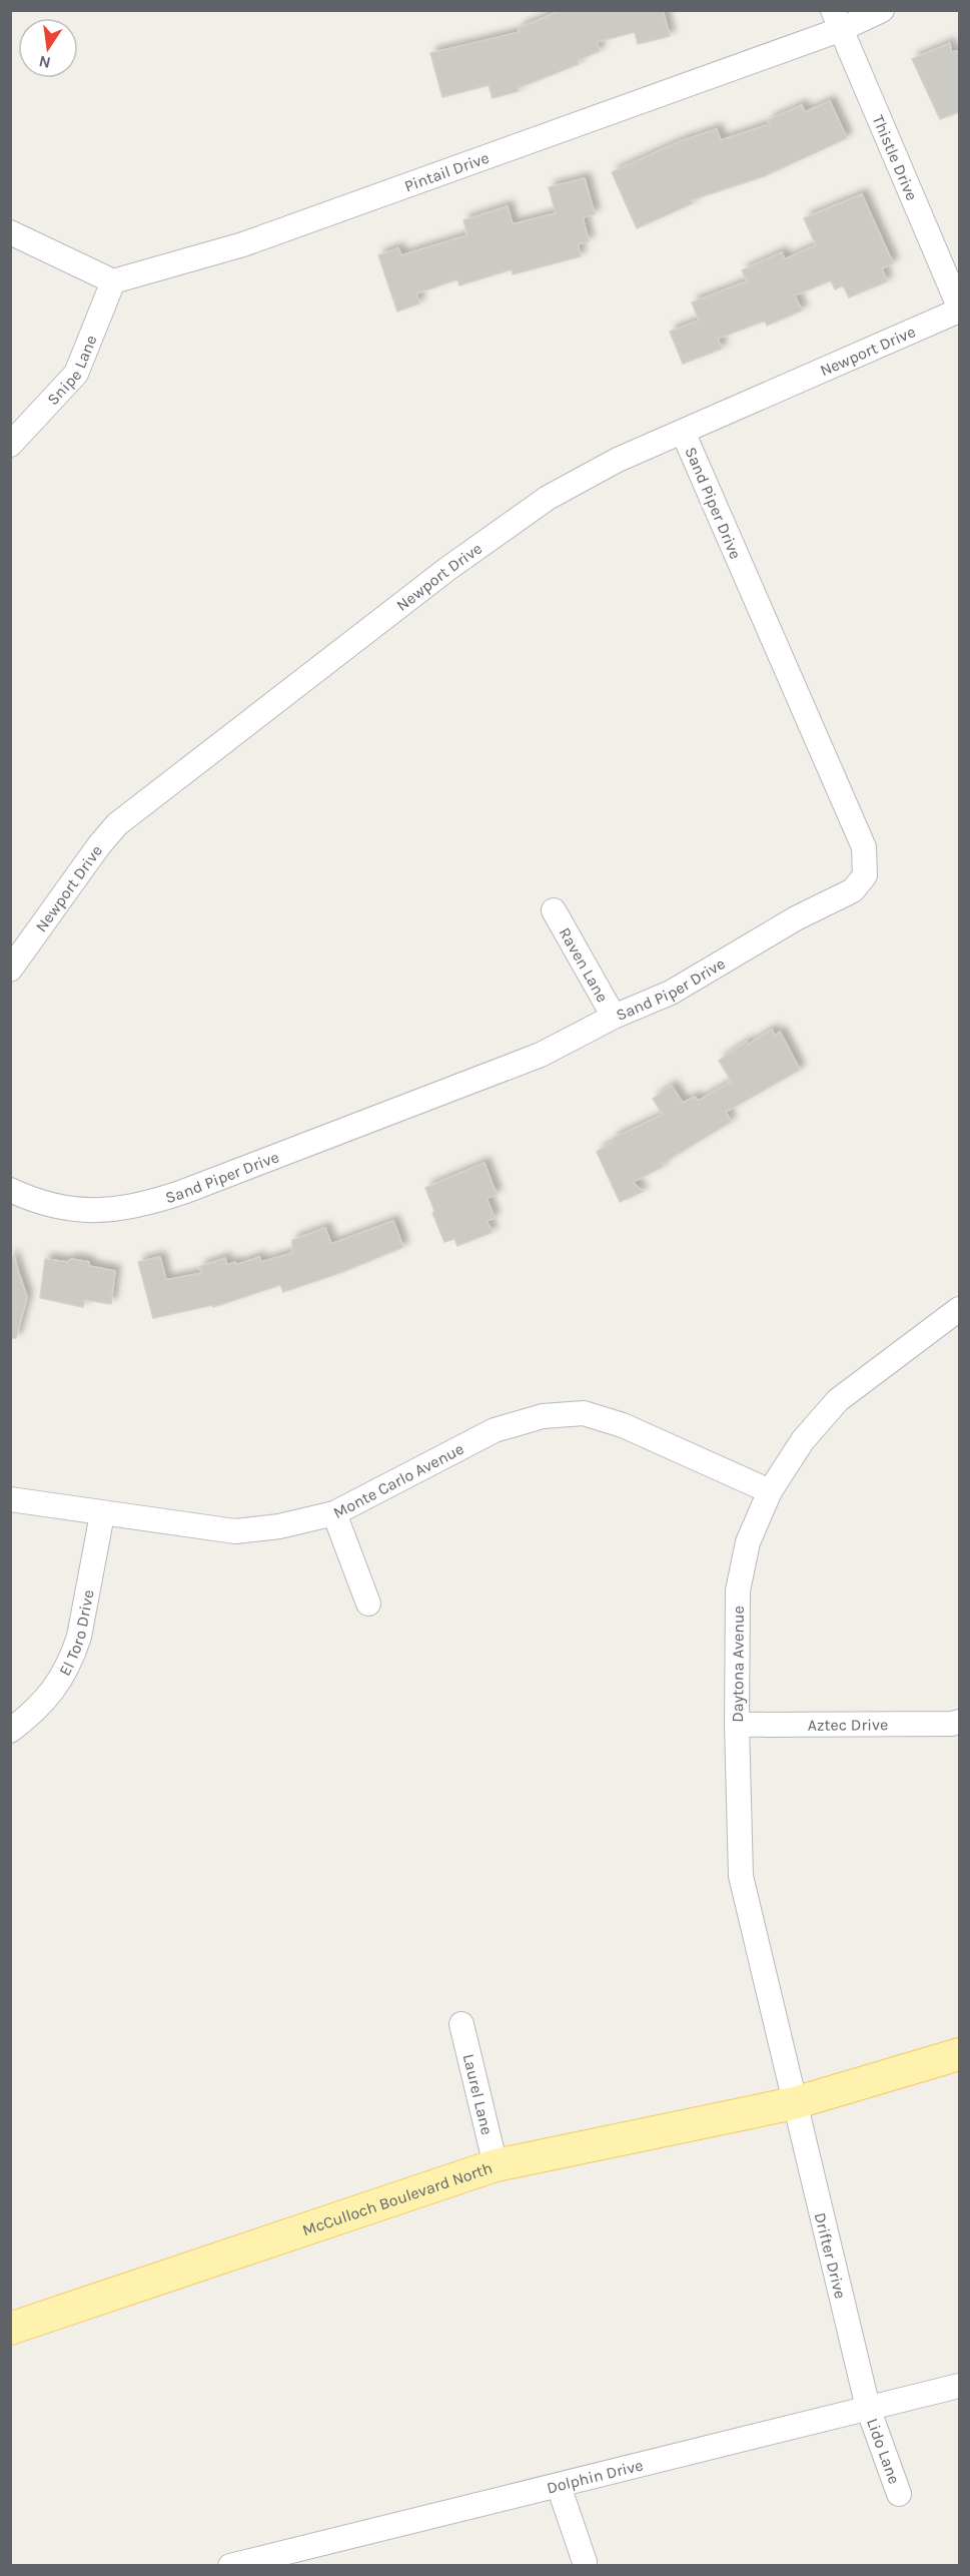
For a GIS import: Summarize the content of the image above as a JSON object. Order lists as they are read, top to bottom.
{
  "streets": {
    "main road": ["McCulloch Boulevard North"],
    "street": [
      "Thistle Drive",
      "Pintail Drive",
      "Newport Drive",
      "Snipe Lane",
      "Sand Piper Drive",
      "Raven Lane",
      "Monte Carlo Avenue",
      "El Toro Drive",
      "Daytona Avenue",
      "Aztec Drive",
      "Laurel Lane",
      "Drifter Drive",
      "Lido Lane",
      "Dolphin Drive"
    ]
  },
  "crossings": [
    ["Thistle Drive", "Pintail Drive"],
    ["Thistle Drive", "Newport Drive"],
    ["Pintail Drive", "Snipe Lane"],
    ["Newport Drive", "Sand Piper Drive"],
    ["Sand Piper Drive", "Raven Lane"],
    ["Monte Carlo Avenue", "El Toro Drive"],
    ["Monte Carlo Avenue", "Daytona Avenue"],
    ["Daytona Avenue", "Aztec Drive"],
    ["Daytona Avenue", "McCulloch Boulevard North"],
    ["Daytona Avenue", "Drifter Drive"],
    ["Laurel Lane", "McCulloch Boulevard North"],
    ["McCulloch Boulevard North", "Drifter Drive"],
    ["Drifter Drive", "Lido Lane"],
    ["Drifter Drive", "Dolphin Drive"],
    ["Lido Lane", "Dolphin Drive"]
  ],
  "north": "bottom"
}
